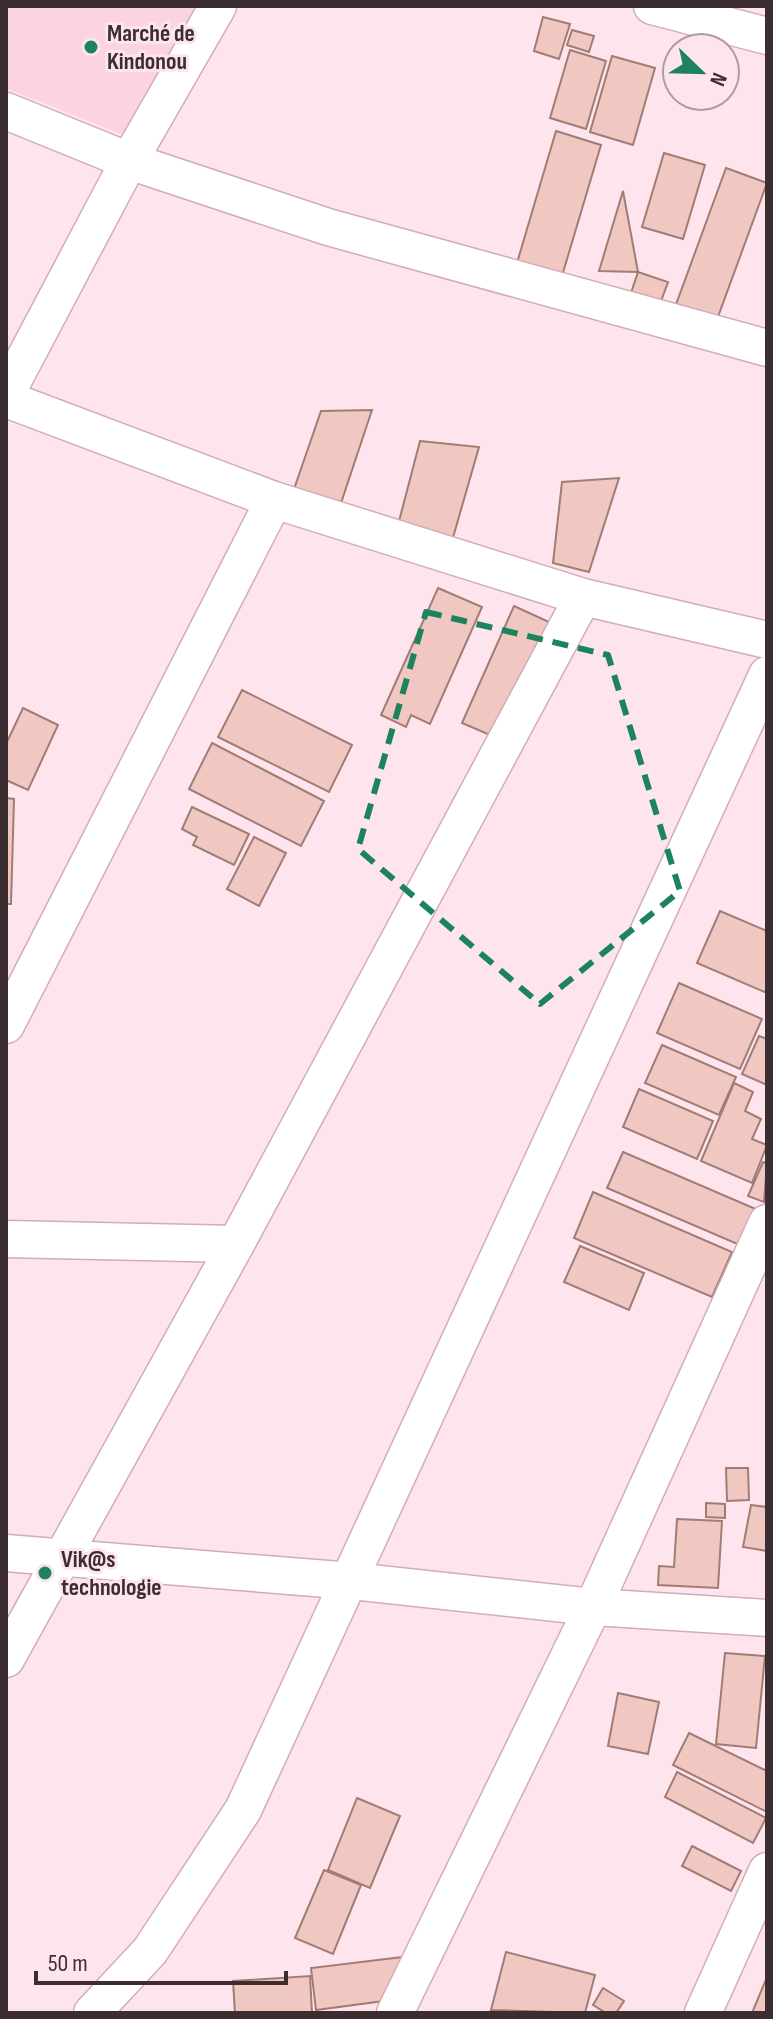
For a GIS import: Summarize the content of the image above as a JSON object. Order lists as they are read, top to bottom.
{
  "places": ["Marché de Kindonou", "Vik@s technologie"],
  "scale_bar": "50 m",
  "north": "bottom right"
}
